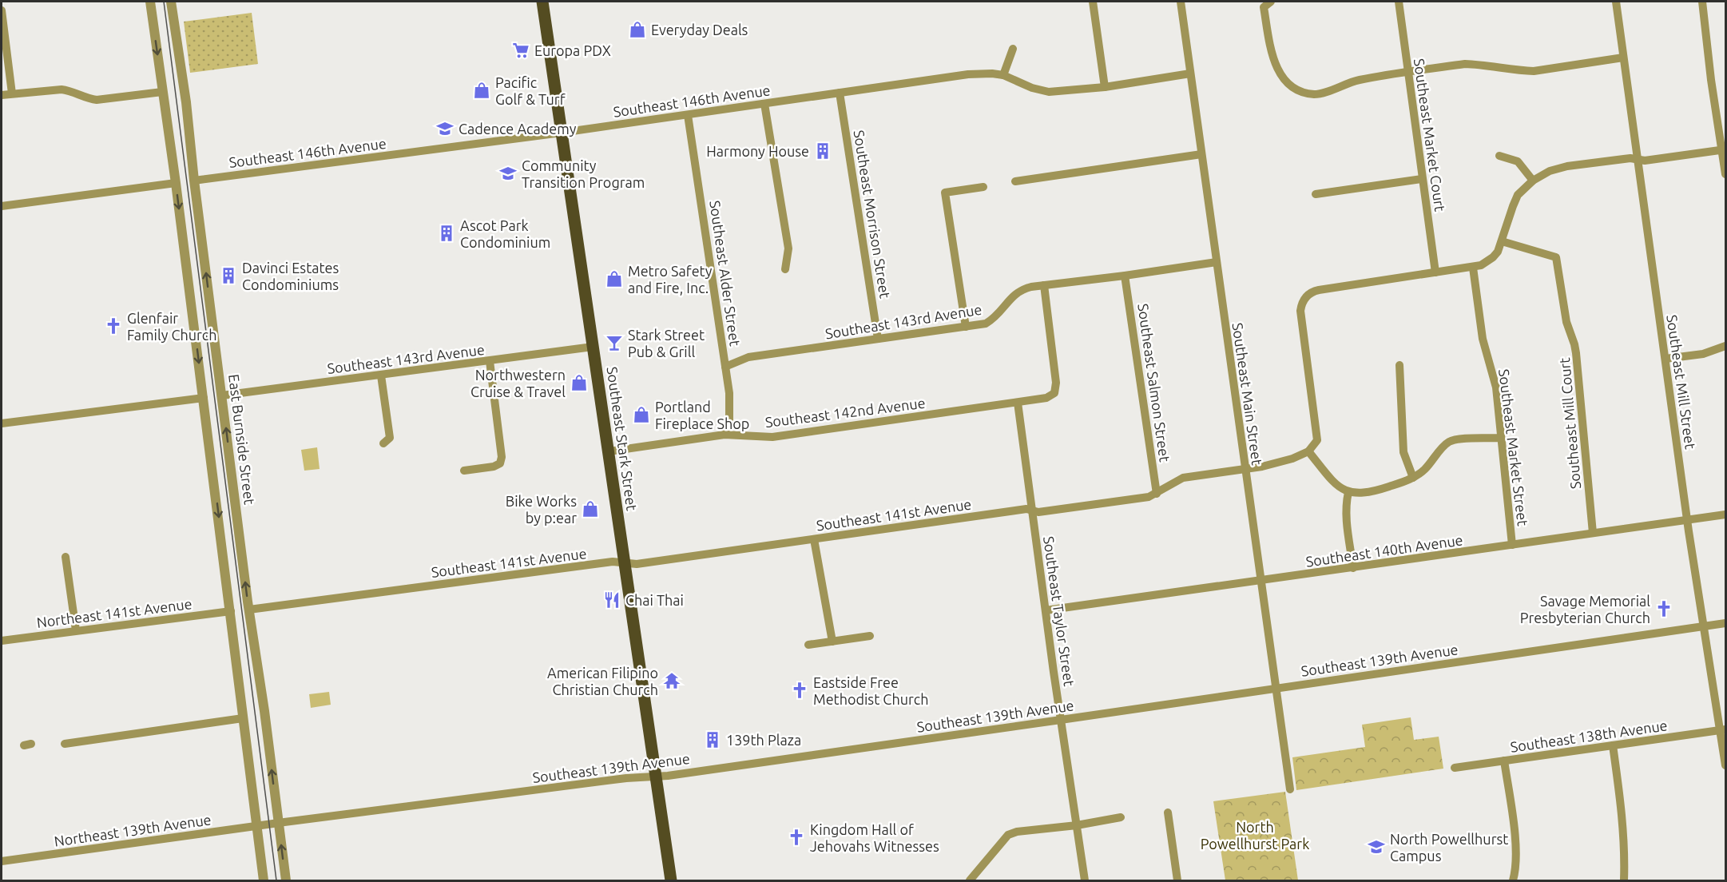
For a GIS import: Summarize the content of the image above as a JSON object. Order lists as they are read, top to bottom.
{
  "streets": {
    "main road": ["Southeast Stark Street"],
    "street": [
      "Southeast 146th Avenue",
      "Southeast Market Court",
      "Southeast Morrison Street",
      "Southeast Alder Street",
      "Southeast 143rd Avenue",
      "Southeast Mill Street",
      "Southeast Salmon Street",
      "Southeast Main Street",
      "Southeast 142nd Avenue",
      "Southeast Mill Court",
      "East Burnside Street",
      "Southeast Market Street",
      "Southeast 141st Avenue",
      "Southeast 140th Avenue",
      "Southeast Taylor Street",
      "Northeast 141st Avenue",
      "Southeast 139th Avenue",
      "Southeast 138th Avenue",
      "Northeast 139th Avenue"
    ]
  },
  "crossings": [
    ["Southeast 146th Avenue", "Southeast Morrison Street"],
    ["Southeast 146th Avenue", "Southeast Alder Street"],
    ["Southeast 146th Avenue", "Southeast Main Street"],
    ["Southeast 146th Avenue", "Southeast Stark Street"],
    ["Southeast 146th Avenue", "East Burnside Street"],
    ["Southeast Morrison Street", "Southeast 143rd Avenue"],
    ["Southeast Alder Street", "Southeast 143rd Avenue"],
    ["Southeast Alder Street", "Southeast 142nd Avenue"],
    ["Southeast 143rd Avenue", "Southeast Salmon Street"],
    ["Southeast 143rd Avenue", "Southeast Main Street"],
    ["Southeast 143rd Avenue", "Southeast 142nd Avenue"],
    ["Southeast 143rd Avenue", "Southeast Stark Street"],
    ["Southeast 143rd Avenue", "East Burnside Street"],
    ["Southeast Mill Street", "Southeast 140th Avenue"],
    ["Southeast Mill Street", "Southeast 139th Avenue"],
    ["Southeast Mill Street", "Southeast 138th Avenue"],
    ["Southeast Salmon Street", "Southeast 141st Avenue"],
    ["Southeast Main Street", "Southeast 141st Avenue"],
    ["Southeast Main Street", "Southeast 140th Avenue"],
    ["Southeast Main Street", "Southeast 139th Avenue"],
    ["Southeast 142nd Avenue", "Southeast Stark Street"],
    ["Southeast 142nd Avenue", "Southeast Taylor Street"],
    ["Southeast Mill Court", "Southeast 140th Avenue"],
    ["Southeast Stark Street", "Southeast 141st Avenue"],
    ["Southeast Stark Street", "Southeast 139th Avenue"],
    ["East Burnside Street", "Southeast 141st Avenue"],
    ["East Burnside Street", "Southeast 139th Avenue"],
    ["Southeast Market Street", "Southeast 140th Avenue"],
    ["Southeast 141st Avenue", "Southeast Taylor Street"],
    ["Southeast 140th Avenue", "Southeast Taylor Street"],
    ["Southeast Taylor Street", "Southeast 139th Avenue"],
    ["Southeast 139th Avenue", "Northeast 139th Avenue"]
  ],
  "parks": ["North Powellhurst Park"],
  "places": {
    "shop": [
      "Everyday Deals",
      "Pacific Golf & Turf",
      "Metro Safety and Fire, Inc.",
      "Northwestern Cruise & Travel",
      "Portland Fireplace Shop",
      "Bike Works by p:ear"
    ],
    "supermarket": ["Europa PDX"],
    "school or university": ["Cadence Academy", "Community Transition Program", "North Powellhurst Campus"],
    "building": [
      "Harmony House",
      "Ascot Park Condominium",
      "Davinci Estates Condominiums",
      "139th Plaza"
    ],
    "church": [
      "Glenfair Family Church",
      "Savage Memorial Presbyterian Church",
      "Eastside Free Methodist Church",
      "Kingdom Hall of Jehovahs Witnesses"
    ],
    "bar": ["Stark Street Pub & Grill"],
    "restaurant": ["Chai Thai"],
    "temple": ["American Filipino Christian Church"]
  }
}
